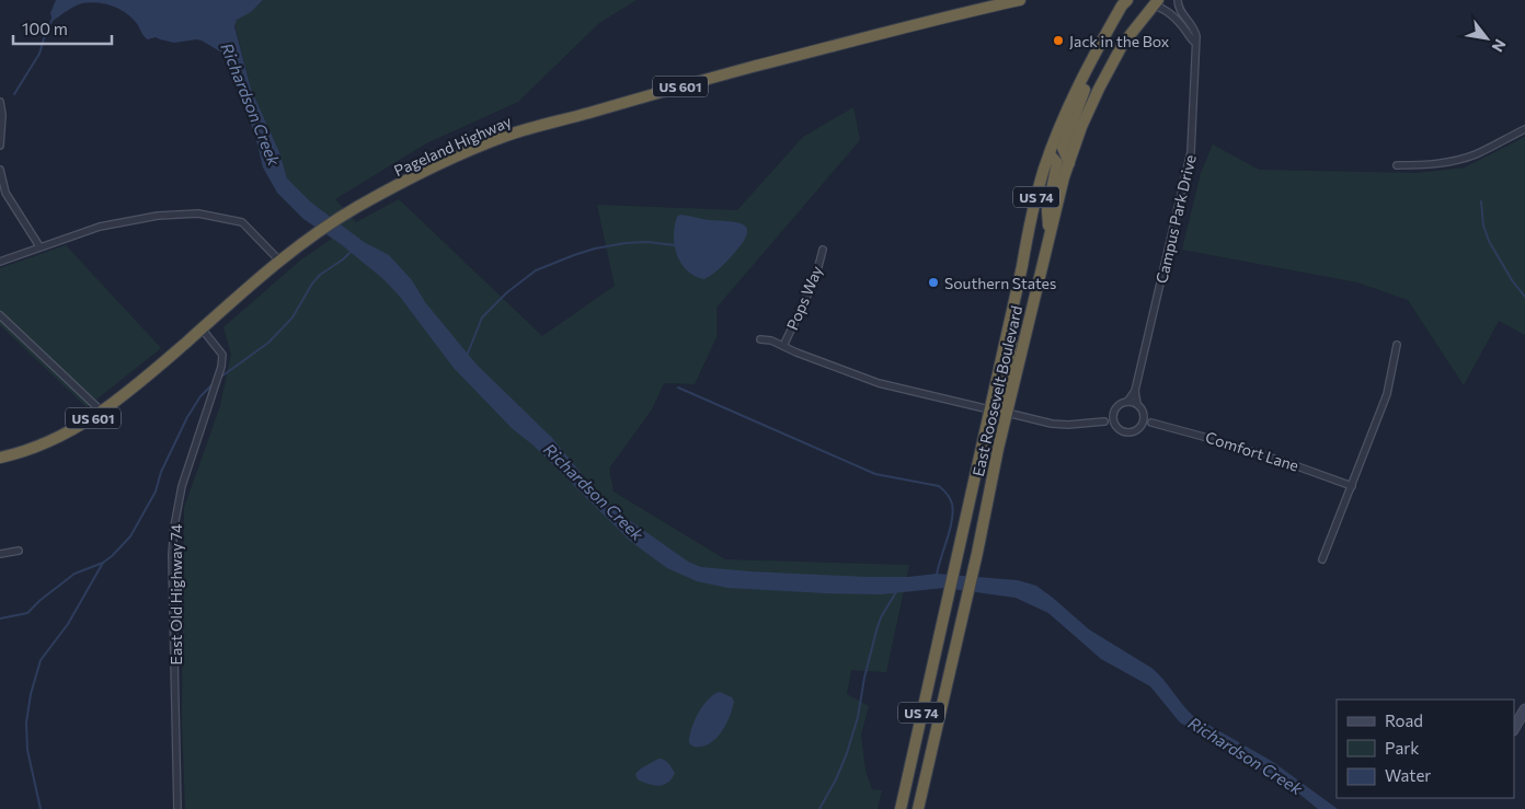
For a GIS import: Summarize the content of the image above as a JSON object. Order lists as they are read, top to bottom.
{
  "streets": {
    "highway": [
      "US 601",
      "Pageland Highway",
      "US 74",
      "East Roosevelt Boulevard"
    ],
    "street": [
      "Campus Park Drive",
      "Pops Way",
      "Comfort Lane",
      "East Old Highway 74"
    ]
  },
  "crossings": [
    ["Pageland Highway", "East Old Highway 74"],
    ["Campus Park Drive", "Comfort Lane"]
  ],
  "water": ["Richardson Creek"],
  "places": ["Jack in the Box", "Southern States"],
  "legend": ["Road", "Park", "Water"],
  "scale_bar": "100 m",
  "north": "bottom right"
}
